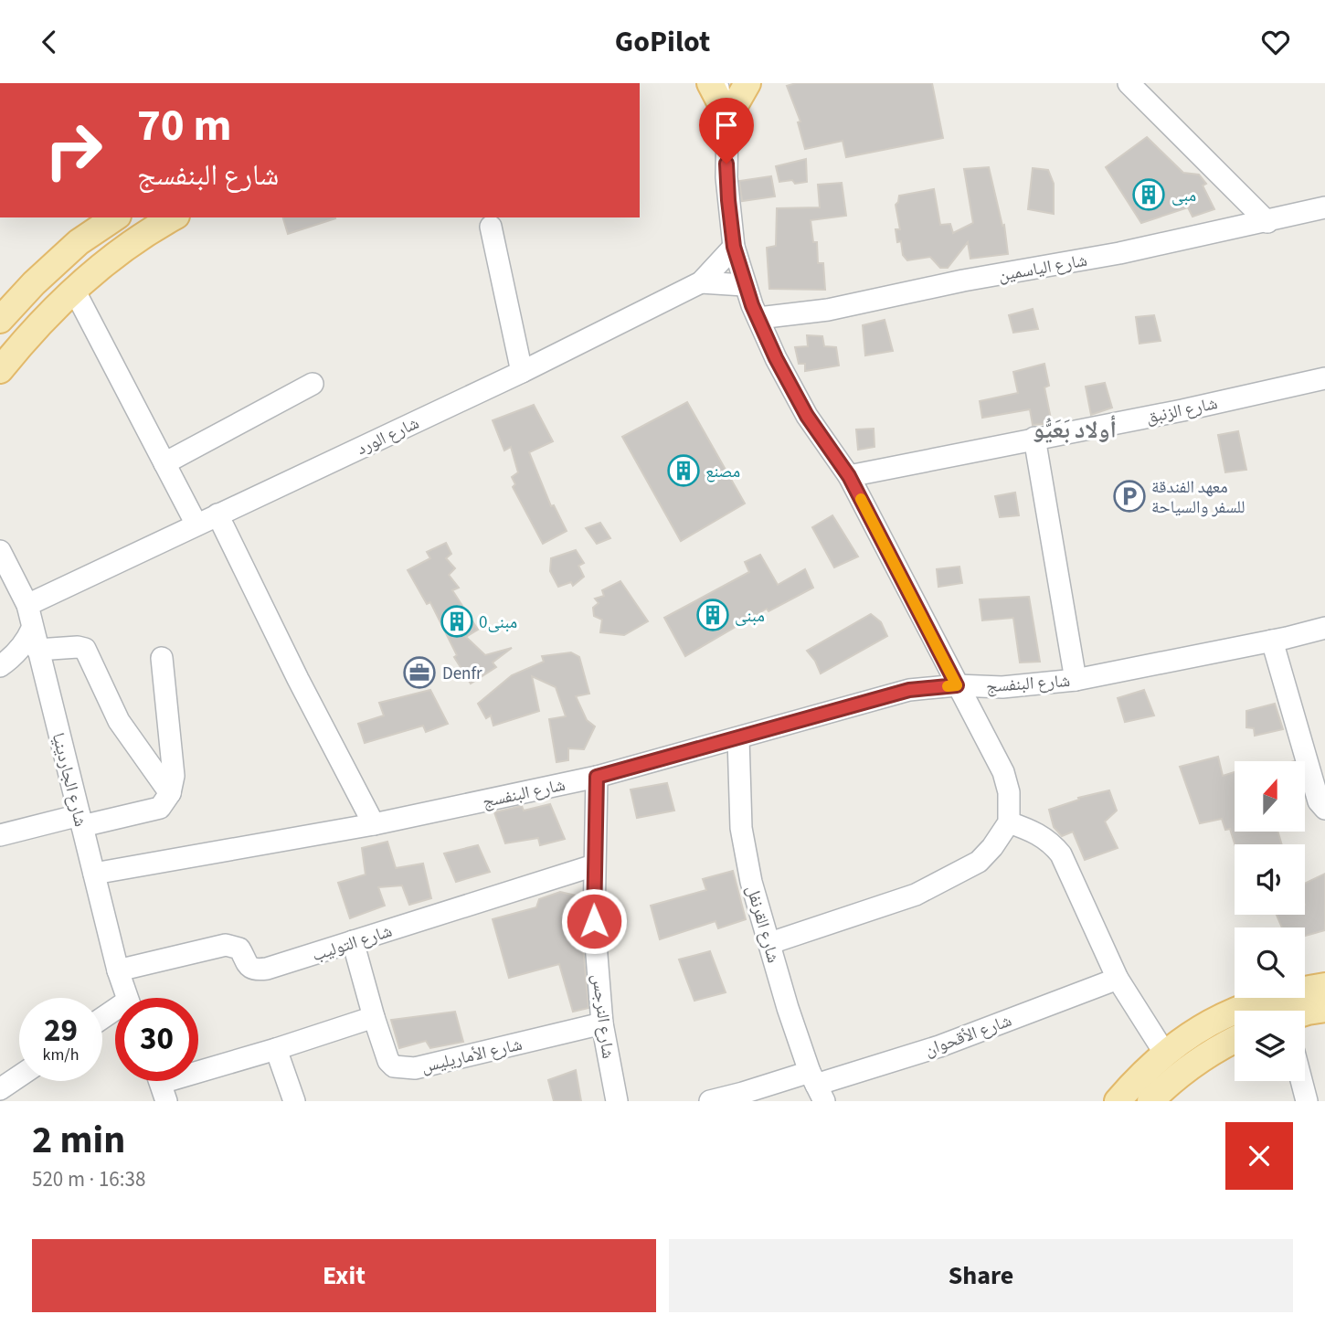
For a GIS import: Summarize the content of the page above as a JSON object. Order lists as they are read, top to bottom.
{
  "streets": {
    "street": [
      "شارع الياسمين",
      "شارع الزنبق",
      "شارع الورد",
      "شارع البنفسج",
      "شارع الجاردينيا",
      "شارع القرنفل",
      "شارع التوليب",
      "شارع النرجس",
      "شارع الأقحوان",
      "شارع الأماريليس"
    ]
  },
  "crossings": [
    ["شارع الورد", "شارع الجاردينيا"],
    ["شارع البنفسج", "شارع الجاردينيا"],
    ["شارع البنفسج", "شارع القرنفل"],
    ["شارع البنفسج", "شارع النرجس"],
    ["شارع الجاردينيا", "شارع التوليب"],
    ["شارع القرنفل", "شارع الأقحوان"],
    ["شارع التوليب", "شارع النرجس"],
    ["شارع التوليب", "شارع الأماريليس"],
    ["شارع النرجس", "شارع الأماريليس"]
  ],
  "districts": ["أولاد بَعَيُّو"],
  "places": {
    "building": [
      "مبى",
      "مصنع",
      "مبنى",
      "مبنى0"
    ],
    "parking": ["معهد الفندقة للسفر والسياحة"],
    "office": ["Denfr"]
  },
  "north": "top",
  "page": {
    "header": "GoPilot",
    "turn": ["70 m", "شارع البنفسج"],
    "speed": "29 km/h",
    "limit": "30",
    "heading": ["2 min", "520 m · 16:38"],
    "buttons": ["Exit", "Share"]
  }
}
